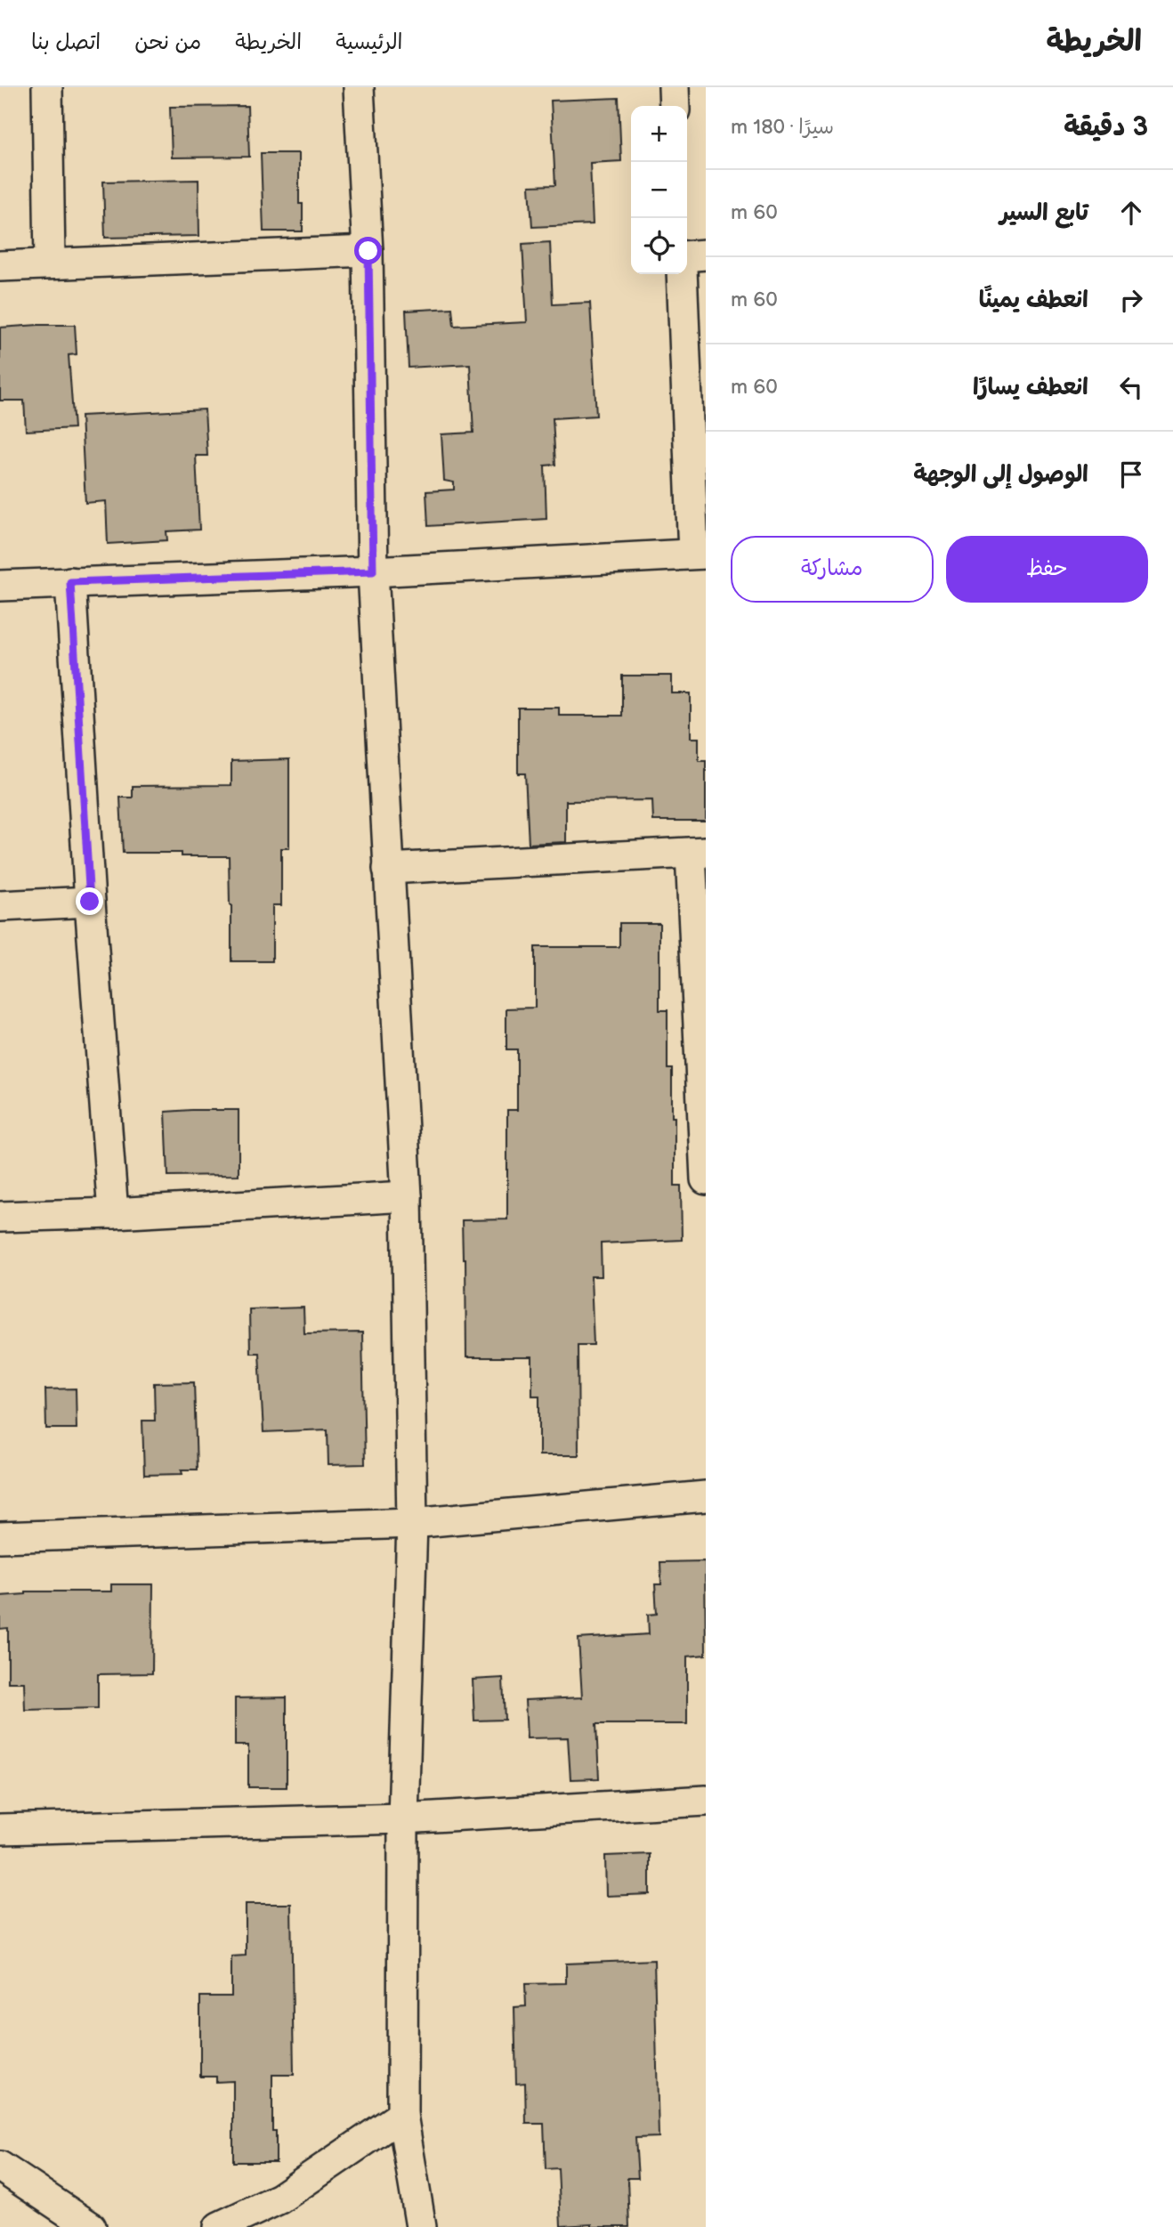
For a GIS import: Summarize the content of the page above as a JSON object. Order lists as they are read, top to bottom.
{
  "page": {
    "header": "الخريطة",
    "nav": [
      "الرئيسية",
      "الخريطة",
      "من نحن",
      "اتصل بنا"
    ],
    "heading": ["3 دقيقة", "سيرًا · 180 m"],
    "map_buttons": ["+", "−"],
    "list": [
      ["تابع السير", "60 m"],
      ["انعطف يمينًا", "60 m"],
      ["انعطف يسارًا", "60 m"],
      "الوصول إلى الوجهة"
    ],
    "buttons": ["حفظ", "مشاركة"]
  }
}
